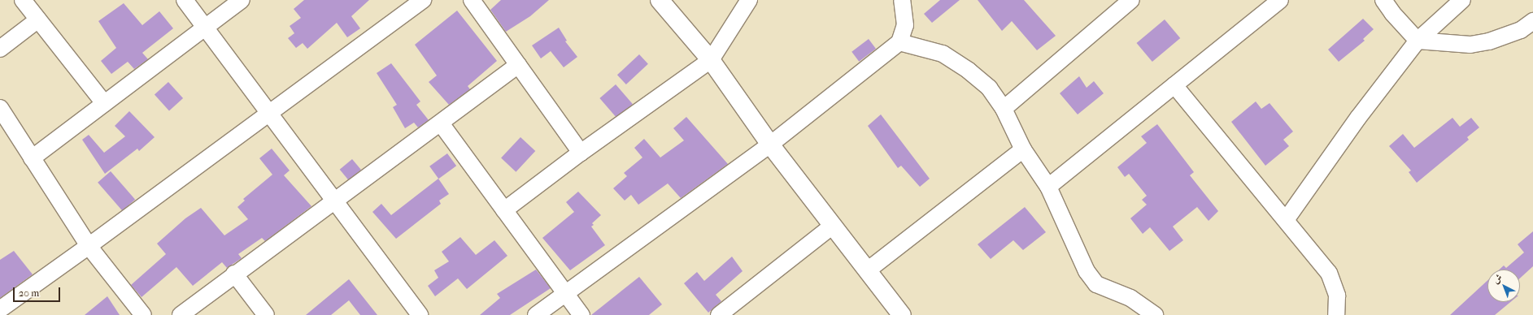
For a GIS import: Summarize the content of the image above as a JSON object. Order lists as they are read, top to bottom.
{
  "scale_bar": "20 m",
  "north": "top left"
}
